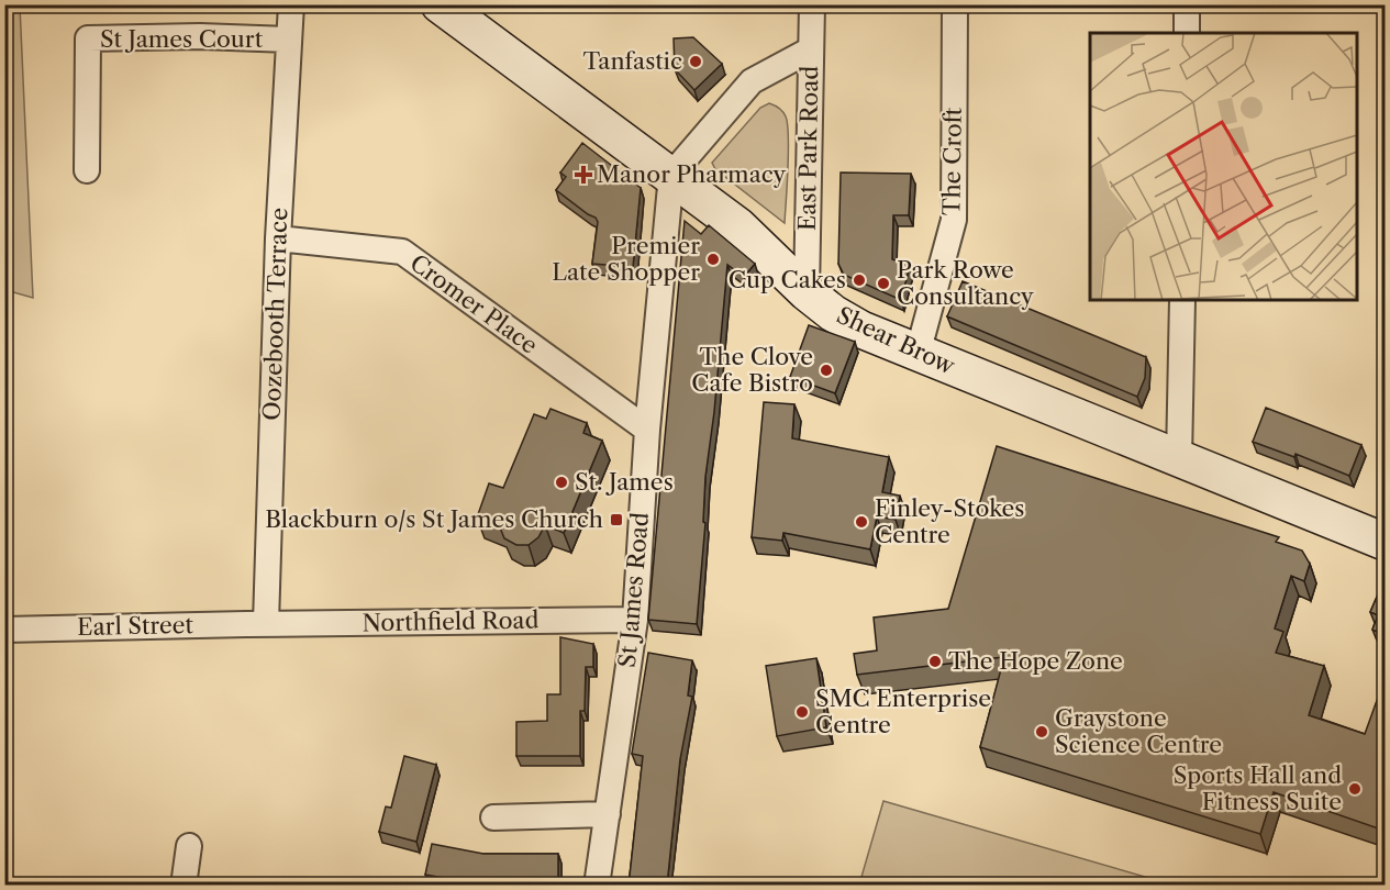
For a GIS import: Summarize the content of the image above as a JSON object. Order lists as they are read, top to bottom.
{
  "streets": {
    "main road": ["Shear Brow"],
    "street": [
      "St James Court",
      "East Park Road",
      "The Croft",
      "Cromer Place",
      "Oozebooth Terrace",
      "St James Road",
      "Northfield Road",
      "Earl Street"
    ]
  },
  "crossings": [
    ["St James Court", "Oozebooth Terrace"],
    ["East Park Road", "Shear Brow"],
    ["The Croft", "Shear Brow"],
    ["Cromer Place", "Oozebooth Terrace"],
    ["Cromer Place", "St James Road"],
    ["Oozebooth Terrace", "Northfield Road"],
    ["Oozebooth Terrace", "Earl Street"],
    ["Shear Brow", "St James Road"],
    ["St James Road", "Northfield Road"],
    ["Northfield Road", "Earl Street"]
  ],
  "places": {
    "other": [
      "Tanfastic",
      "Premier Late Shopper",
      "Cup Cakes",
      "Park Rowe Consultancy",
      "The Clove Cafe Bistro",
      "St. James",
      "Finley-Stokes Centre",
      "The Hope Zone",
      "SMC Enterprise Centre",
      "Graystone Science Centre",
      "Sports Hall and Fitness Suite"
    ],
    "health": ["Manor Pharmacy"],
    "transit": ["Blackburn o/s St James Church"]
  }
}
